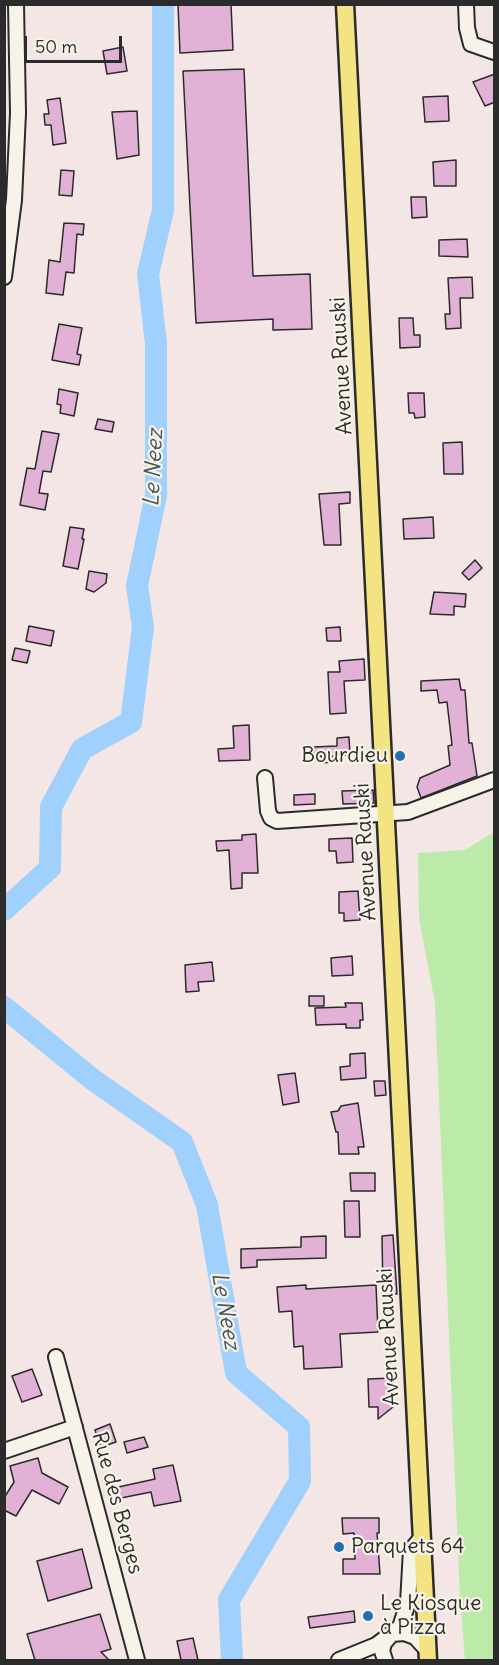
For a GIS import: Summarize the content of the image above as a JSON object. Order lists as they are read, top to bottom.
{
  "streets": {
    "main road": ["Avenue Rauski"],
    "street": ["Rue des Berges"]
  },
  "water": ["Le Neez"],
  "places": ["Bourdieu", "Parquets 64", "Le Kiosque à Pizza"],
  "scale_bar": "50 m"
}
